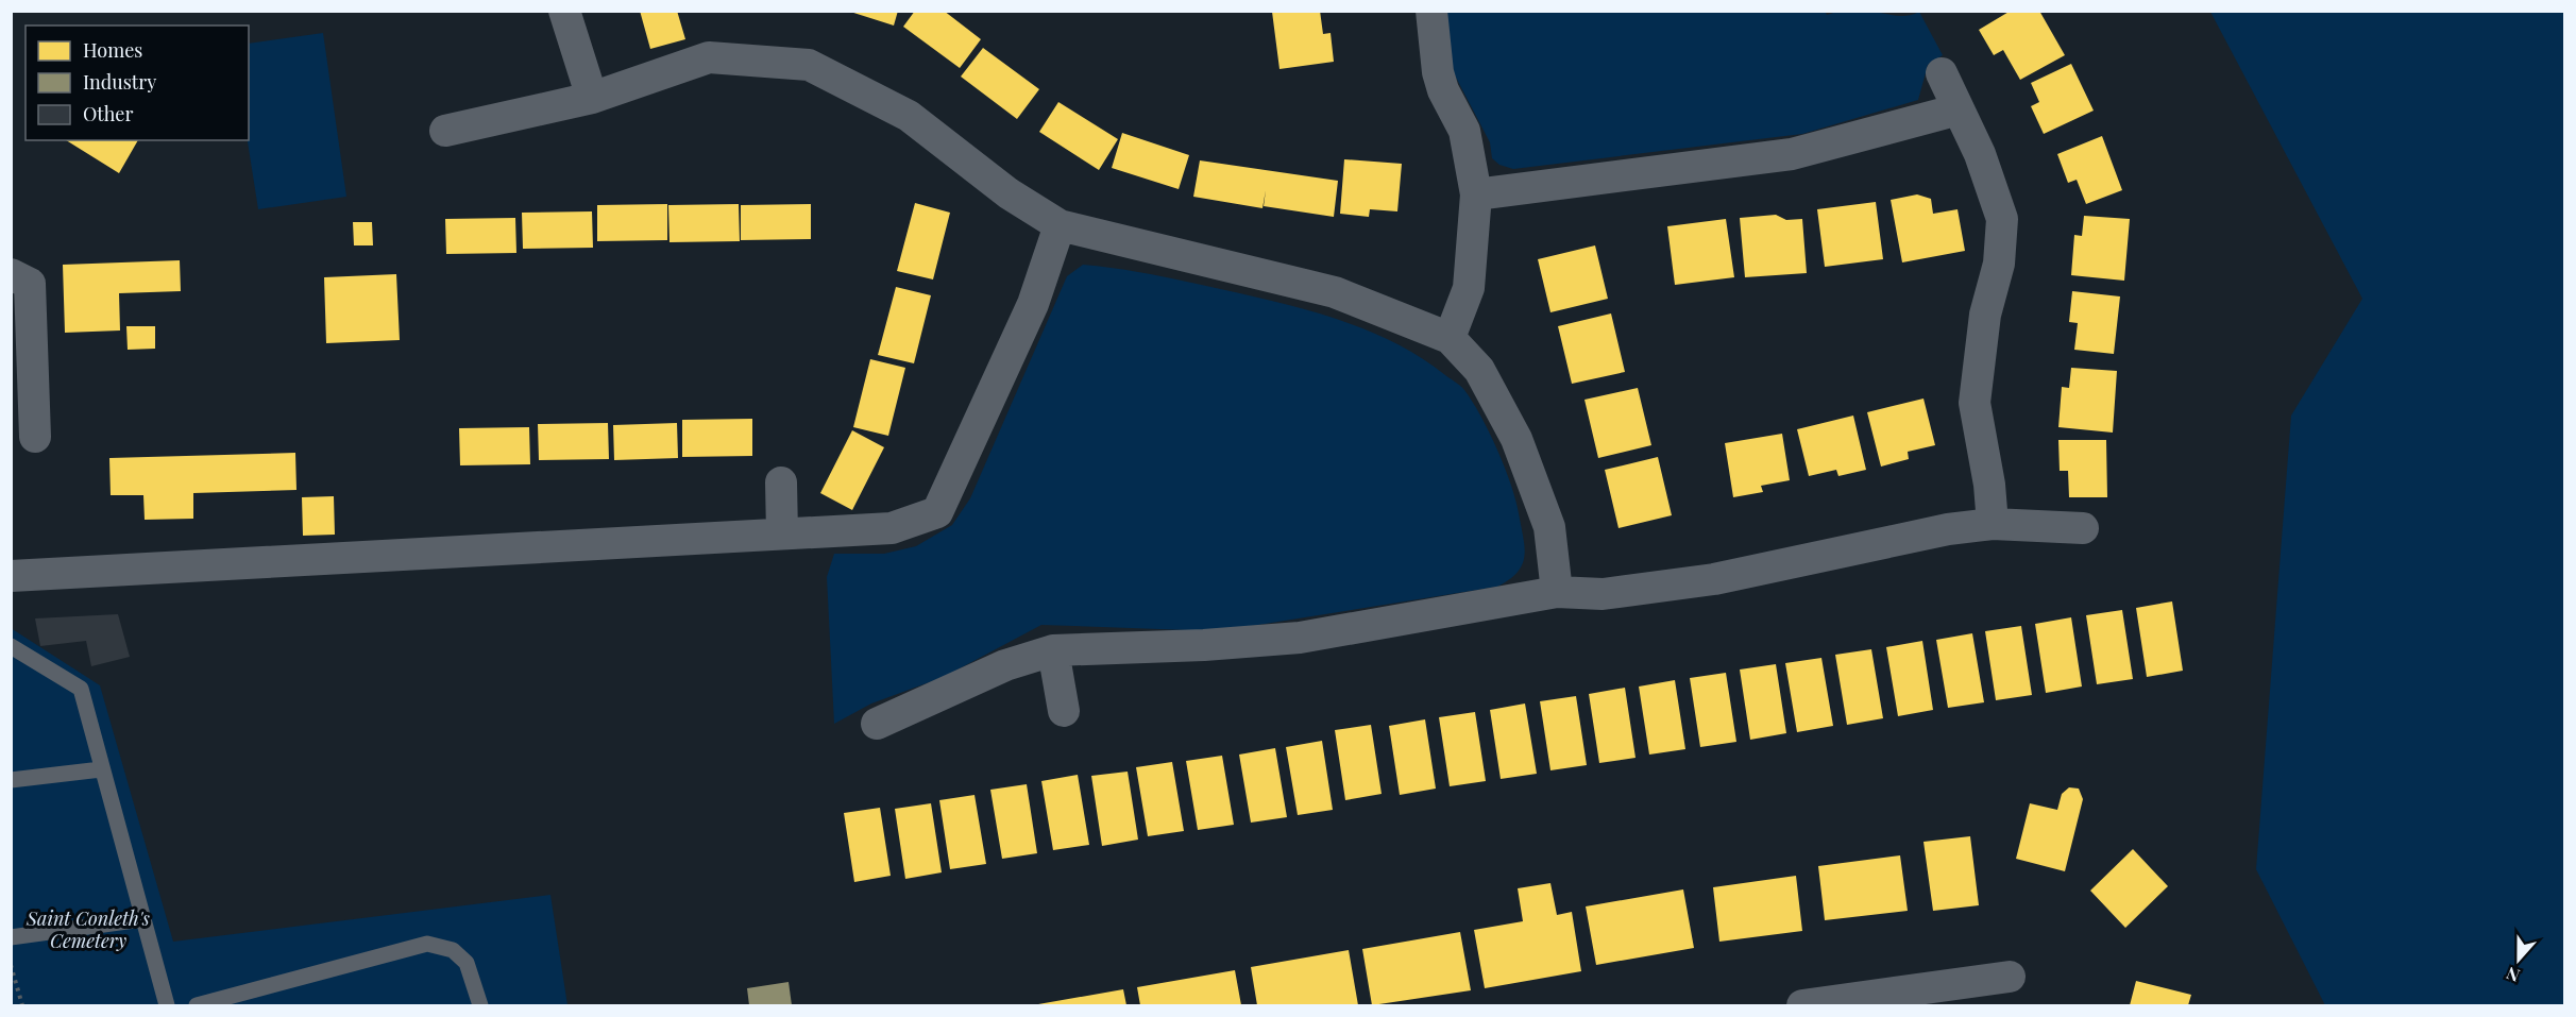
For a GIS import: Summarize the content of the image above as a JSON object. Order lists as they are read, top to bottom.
{
  "parks": ["Saint Conleth's Cemetery"],
  "legend": ["Homes", "Industry", "Other"],
  "north": "bottom"
}
